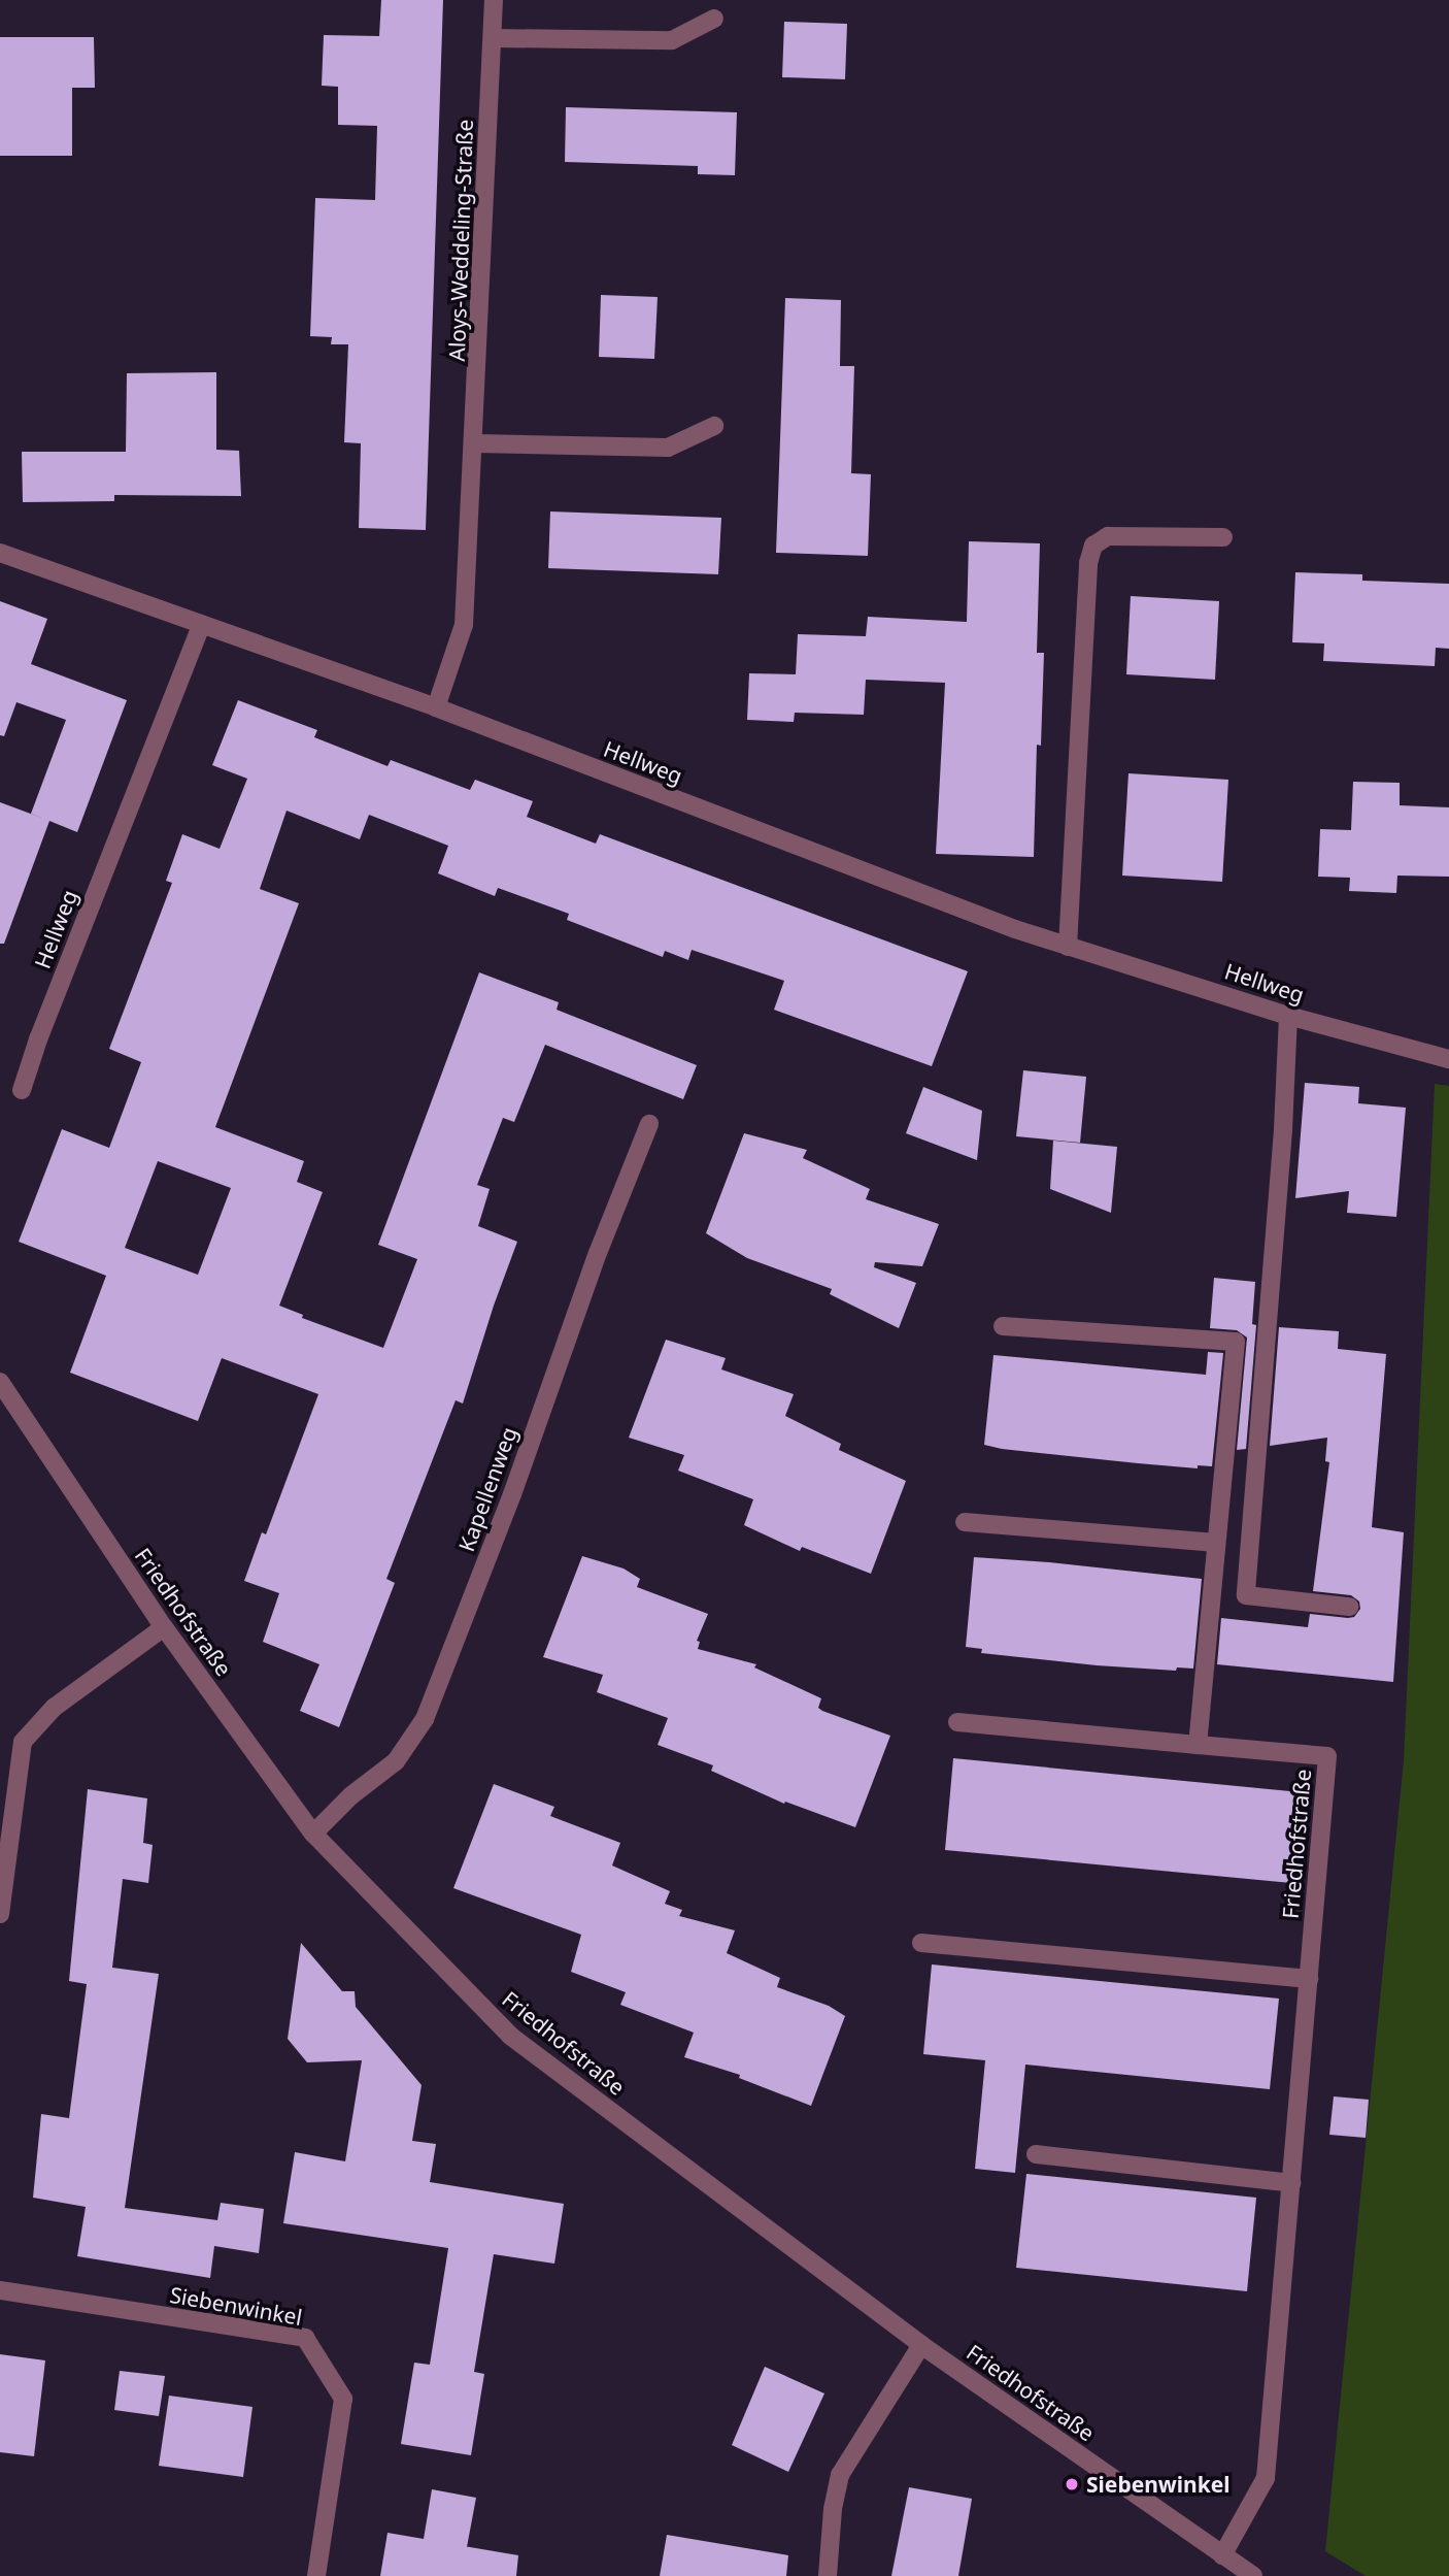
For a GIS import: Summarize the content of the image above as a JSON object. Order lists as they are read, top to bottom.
{
  "streets": {
    "street": [
      "Aloys-Weddeling-Straße",
      "Hellweg",
      "Kapellenweg",
      "Friedhofstraße",
      "Siebenwinkel"
    ]
  },
  "crossings": [
    ["Aloys-Weddeling-Straße", "Hellweg"],
    ["Kapellenweg", "Friedhofstraße"]
  ],
  "places": ["Siebenwinkel"]
}
